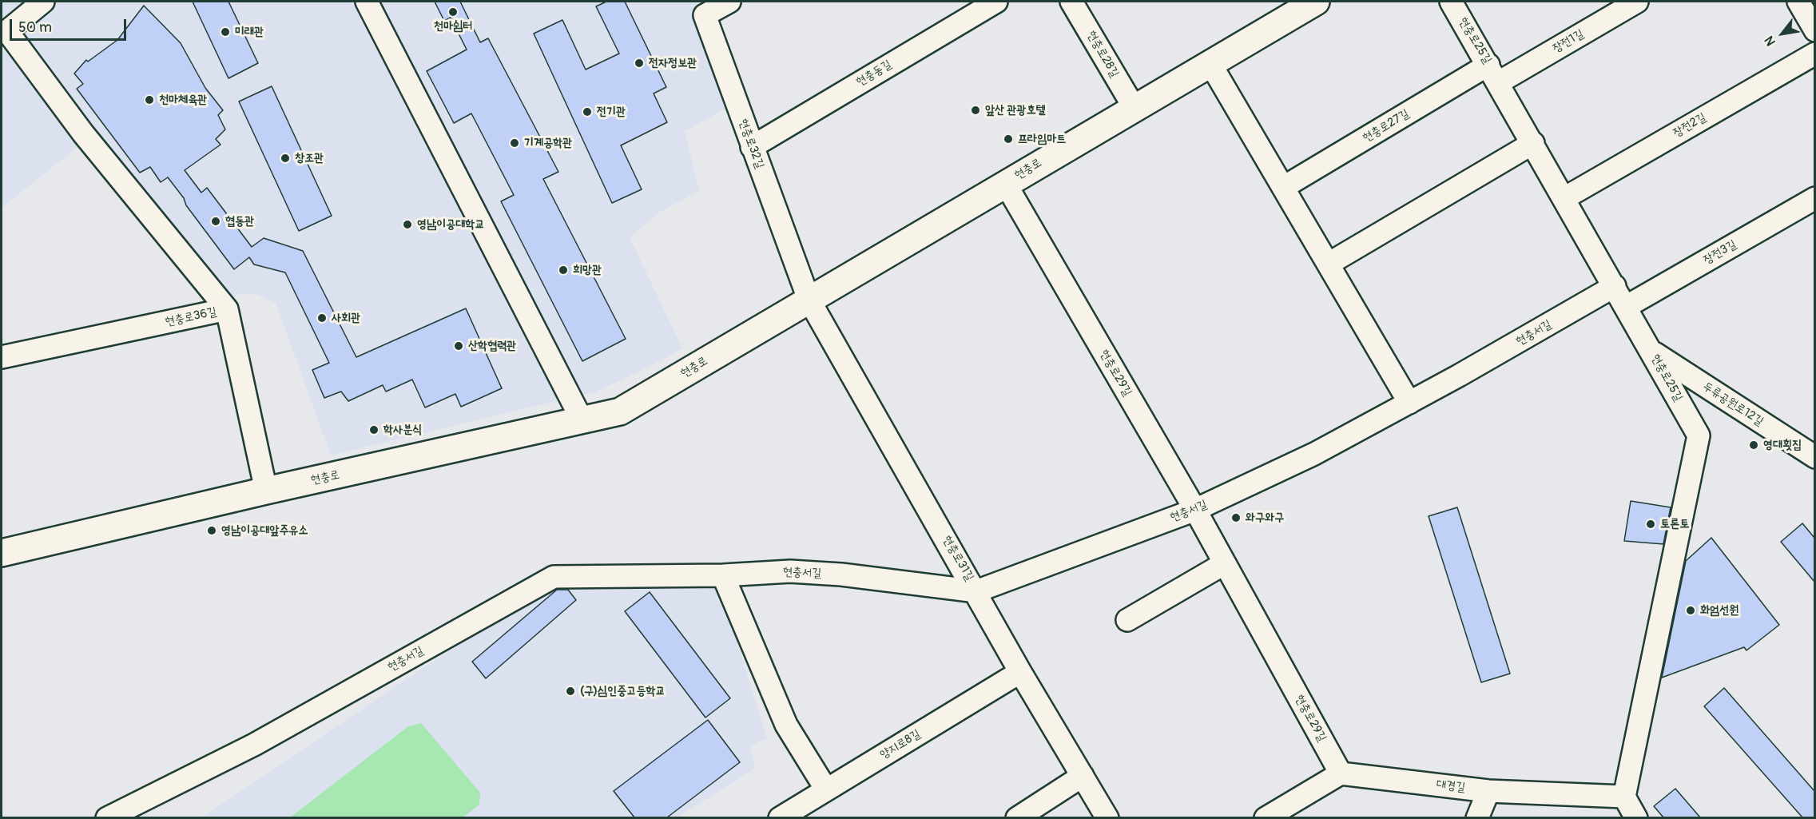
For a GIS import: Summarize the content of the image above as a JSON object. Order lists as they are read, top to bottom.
{
  "streets": {
    "main road": ["현충로"],
    "street": [
      "현충로25길",
      "장전1길",
      "현충로28길",
      "현충동길",
      "장전2길",
      "현충로27길",
      "현충로32길",
      "장전3길",
      "현충로36길",
      "현충서길",
      "현충로29길",
      "두류공원로12길",
      "현충로31길",
      "양지로8길",
      "대경길"
    ]
  },
  "crossings": [
    ["현충로25길", "장전1길"],
    ["현충로25길", "장전2길"],
    ["현충로25길", "현충로27길"],
    ["현충로25길", "장전3길"],
    ["현충로25길", "현충서길"],
    ["현충로25길", "두류공원로12길"],
    ["현충로25길", "대경길"],
    ["장전1길", "현충로27길"],
    ["현충로28길", "현충로"],
    ["현충동길", "현충로32길"],
    ["현충로32길", "현충로"],
    ["현충로32길", "현충로31길"],
    ["현충로", "현충로36길"],
    ["현충로", "현충로29길"],
    ["현충로", "현충로31길"],
    ["현충서길", "현충로29길"],
    ["현충서길", "현충로31길"],
    ["현충로29길", "대경길"],
    ["현충로31길", "양지로8길"]
  ],
  "places": [
    "천마쉼터",
    "미래관",
    "전자정보관",
    "천마체육관",
    "앞산 관광호텔",
    "전기관",
    "프라임마트",
    "기계공학관",
    "창조관",
    "협동관",
    "영남이공대학교",
    "희망관",
    "사회관",
    "산학협력관",
    "학사분식",
    "영대횟집",
    "와구와구",
    "토론토",
    "영남이공대앞주유소",
    "화엄선원",
    "(구)심인중고등학교"
  ],
  "scale_bar": "50 m",
  "north": "bottom left"
}
